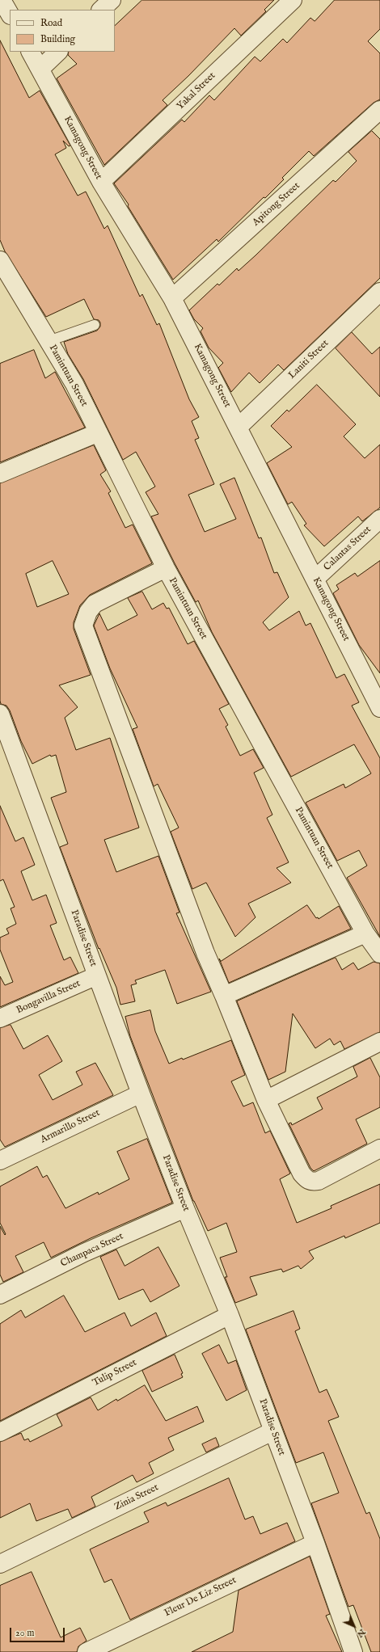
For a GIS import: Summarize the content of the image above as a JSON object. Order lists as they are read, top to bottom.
{
  "streets": {
    "street": [
      "Yakal Street",
      "Kamagong Street",
      "Apitong Street",
      "Laniti Street",
      "Pamintuan Street",
      "Calantas Street",
      "Paradise Street",
      "Bongavilla Street",
      "Armarillo Street",
      "Champaca Street",
      "Tulip Street",
      "Zinia Street",
      "Fleur De Liz Street"
    ]
  },
  "crossings": [
    ["Yakal Street", "Kamagong Street"],
    ["Kamagong Street", "Apitong Street"],
    ["Kamagong Street", "Laniti Street"],
    ["Kamagong Street", "Calantas Street"],
    ["Paradise Street", "Bongavilla Street"],
    ["Paradise Street", "Armarillo Street"],
    ["Paradise Street", "Champaca Street"],
    ["Paradise Street", "Tulip Street"],
    ["Paradise Street", "Zinia Street"],
    ["Paradise Street", "Fleur De Liz Street"]
  ],
  "legend": ["Road", "Building"],
  "scale_bar": "20 m",
  "north": "bottom right"
}
